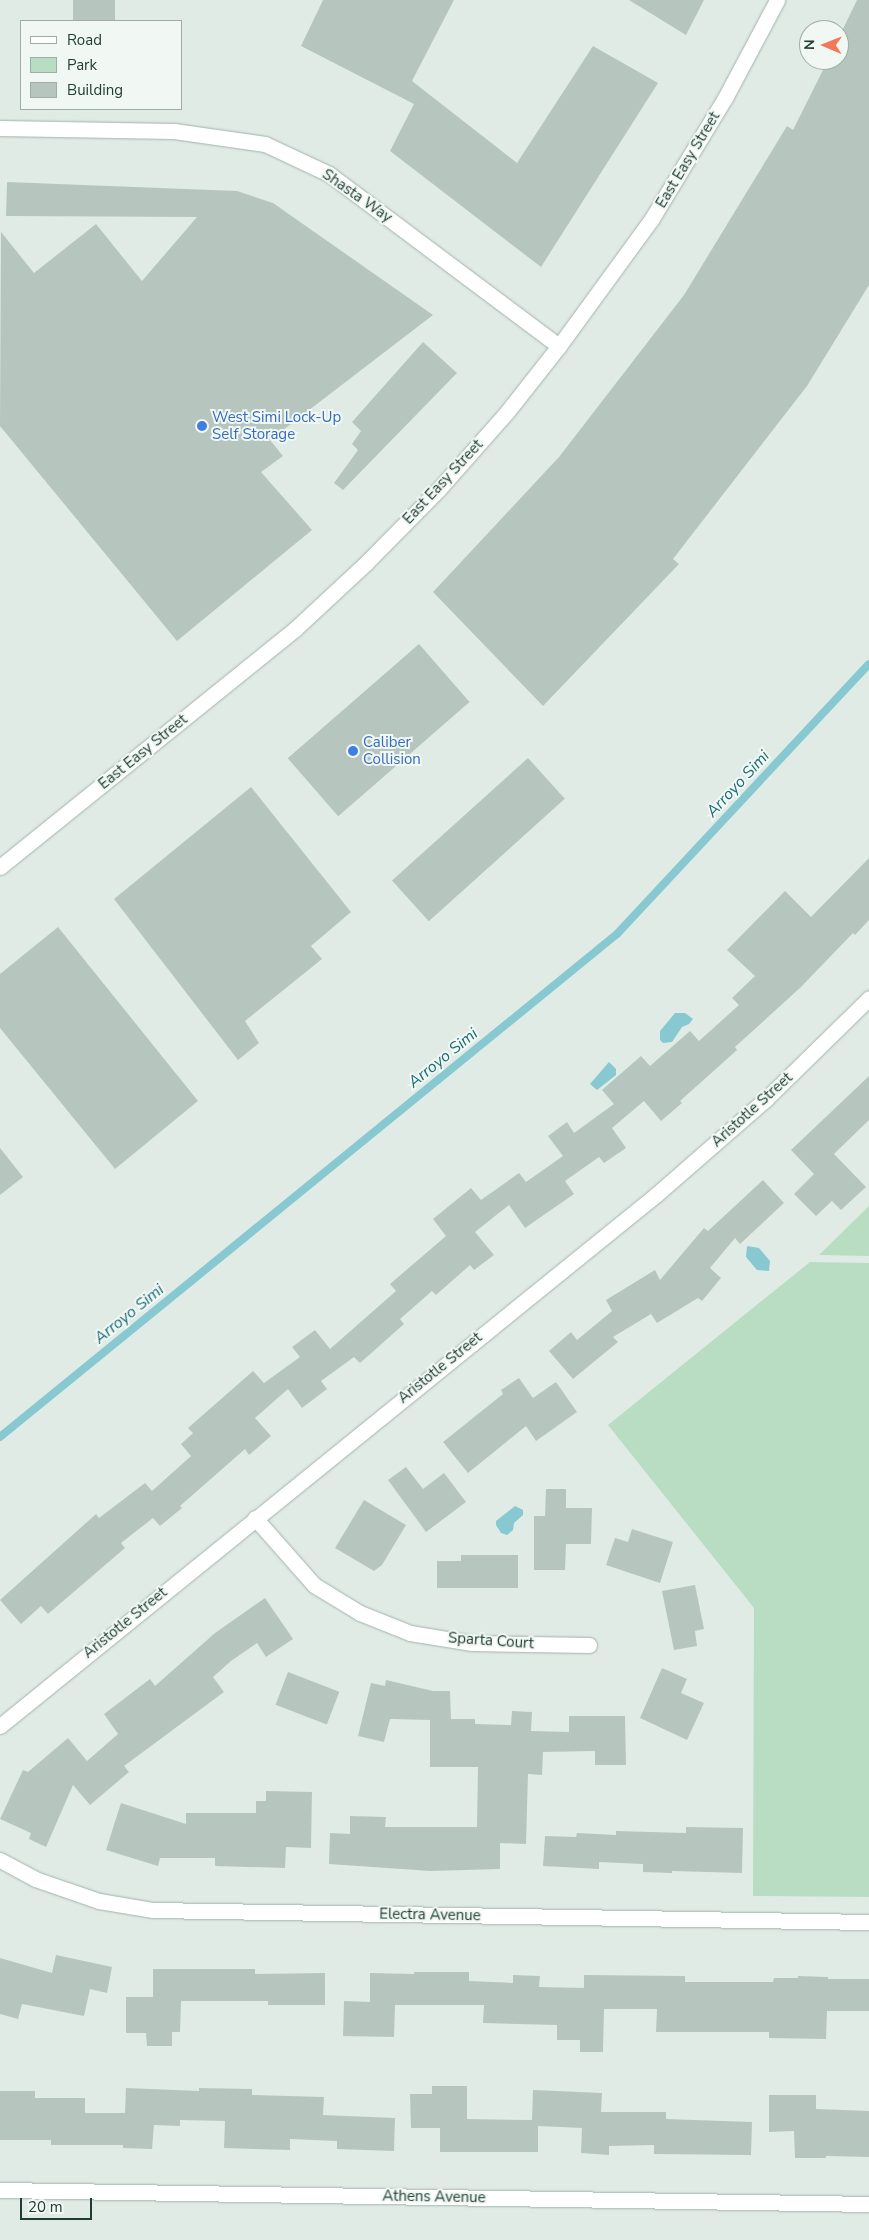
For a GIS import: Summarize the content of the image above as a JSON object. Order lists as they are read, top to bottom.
{
  "streets": {
    "street": [
      "East Easy Street",
      "Shasta Way",
      "Aristotle Street",
      "Sparta Court",
      "Electra Avenue",
      "Athens Avenue"
    ]
  },
  "crossings": [
    ["East Easy Street", "Shasta Way"],
    ["Aristotle Street", "Sparta Court"]
  ],
  "water": ["Arroyo Simi"],
  "places": ["West Simi Lock-Up Self Storage", "Caliber Collision"],
  "legend": ["Road", "Park", "Building"],
  "scale_bar": "20 m",
  "north": "left"
}
